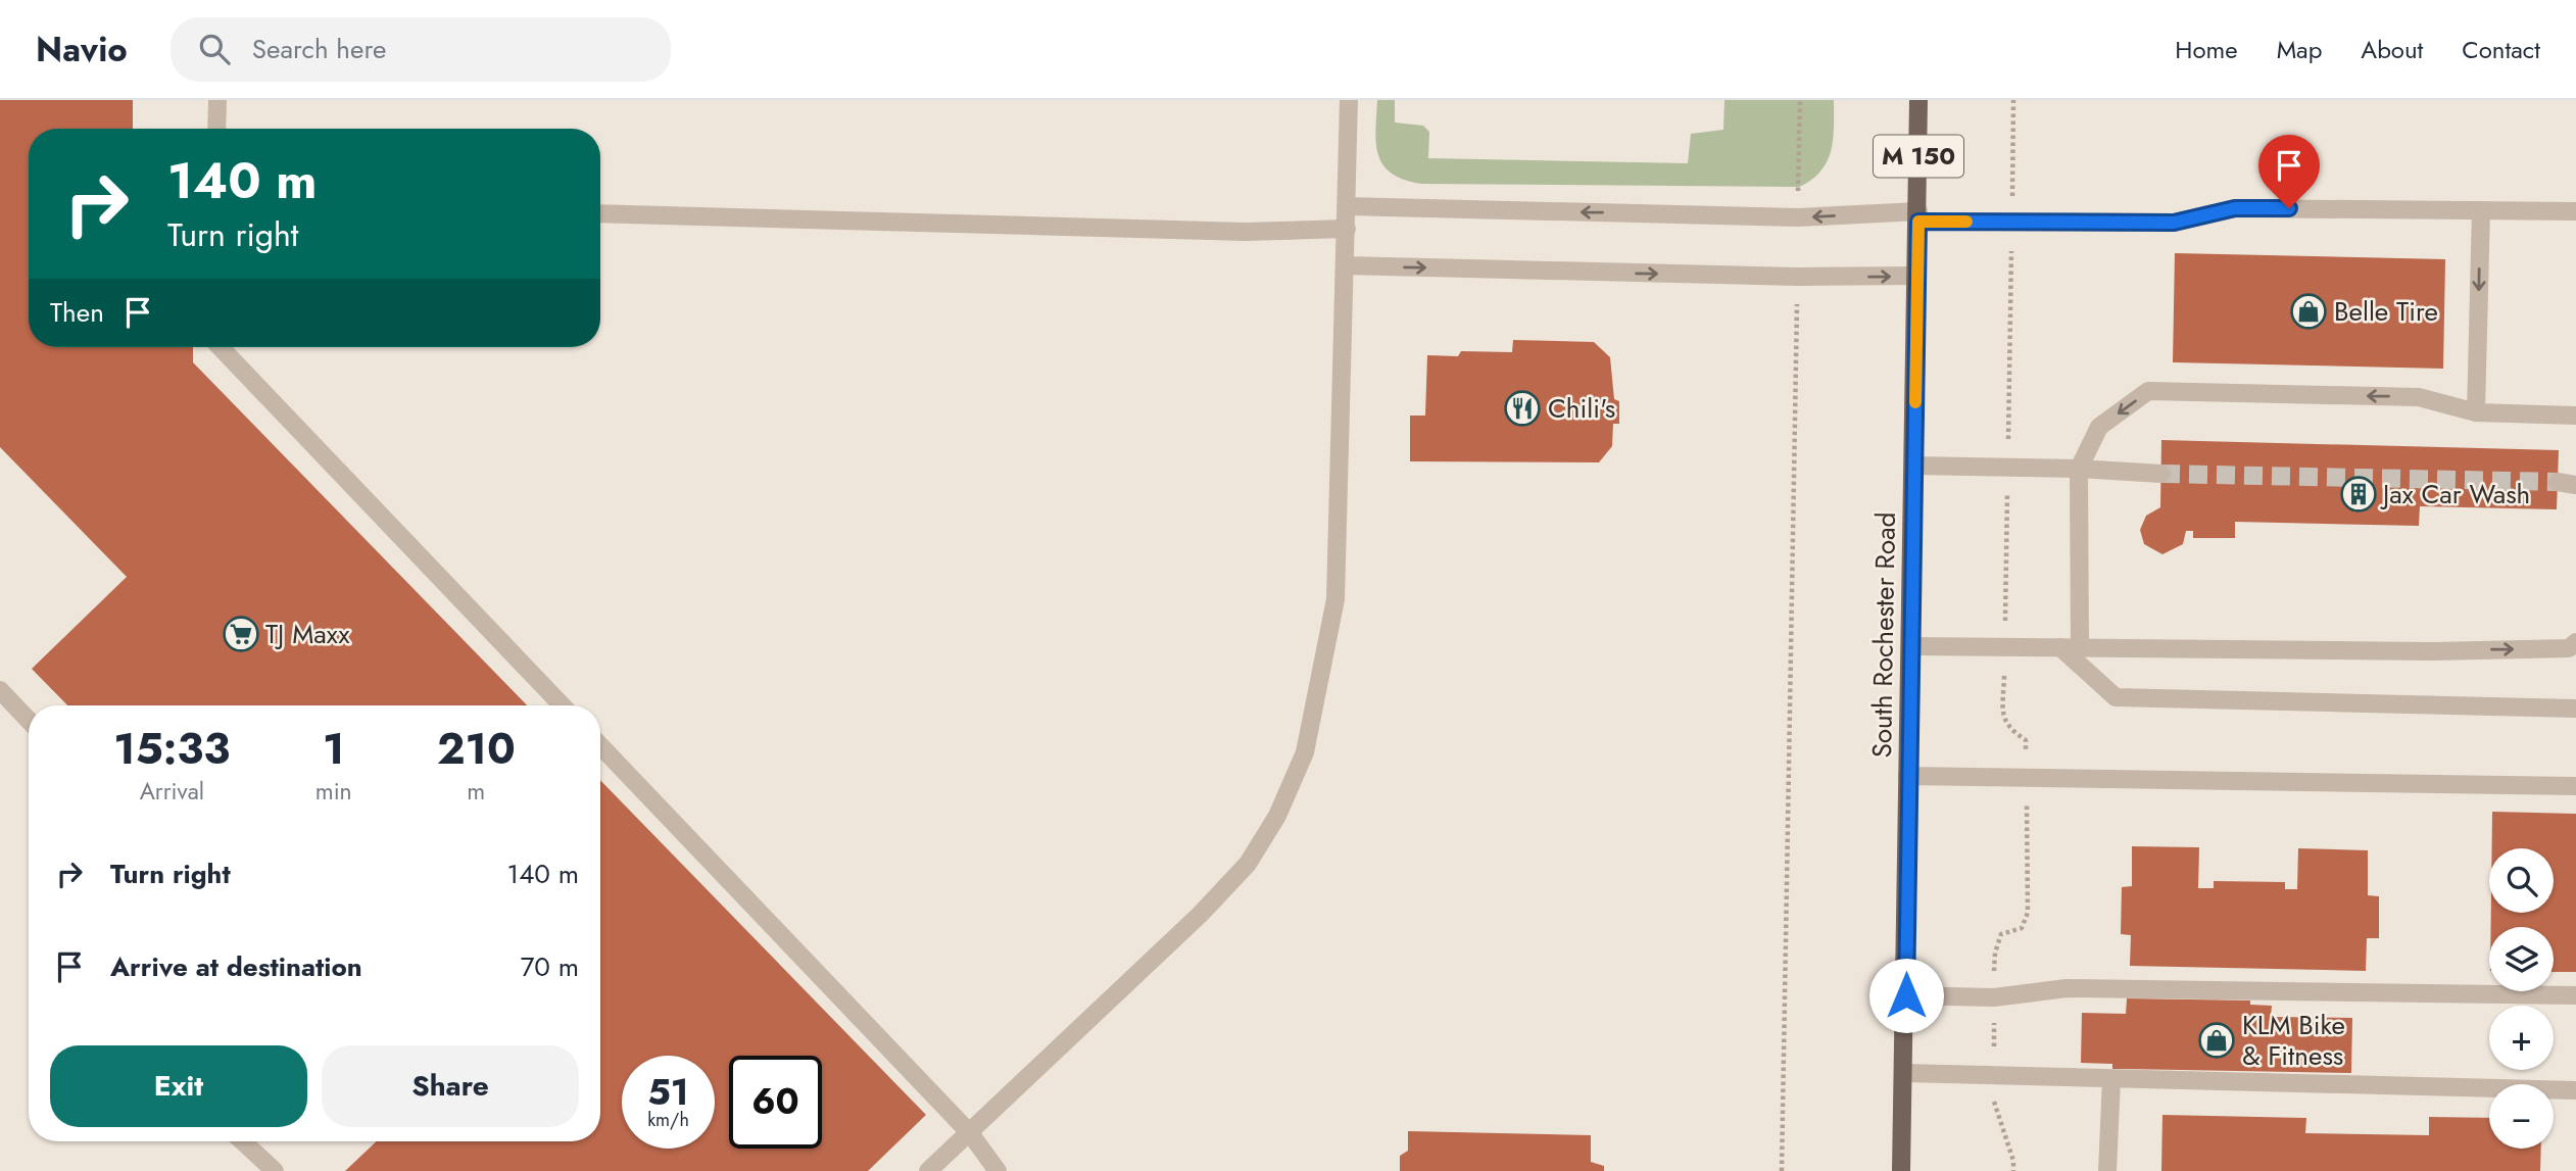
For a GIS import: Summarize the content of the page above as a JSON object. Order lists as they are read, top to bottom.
{
  "streets": {
    "main road": ["M 150", "South Rochester Road"]
  },
  "places": {
    "shop": ["Belle Tire", "KLM Bike & Fitness"],
    "restaurant": ["Chili's"],
    "building": ["Jax Car Wash"],
    "supermarket": ["TJ Maxx"]
  },
  "page": {
    "header": "Navio",
    "search": "Search here",
    "nav": [
      "Home",
      "Map",
      "About",
      "Contact"
    ],
    "turn": ["140 m", "Turn right"],
    "then": "Then",
    "eta": [
      "15:33",
      "Arrival",
      "1",
      "min",
      "210",
      "m"
    ],
    "list": [
      {
        "name": "Turn right",
        "value": "140 m"
      },
      {
        "name": "Arrive at destination",
        "value": "70 m"
      }
    ],
    "map_buttons": ["+", "−"],
    "buttons": ["Exit", "Share"],
    "speed": "51 km/h",
    "limit": "60"
  }
}
